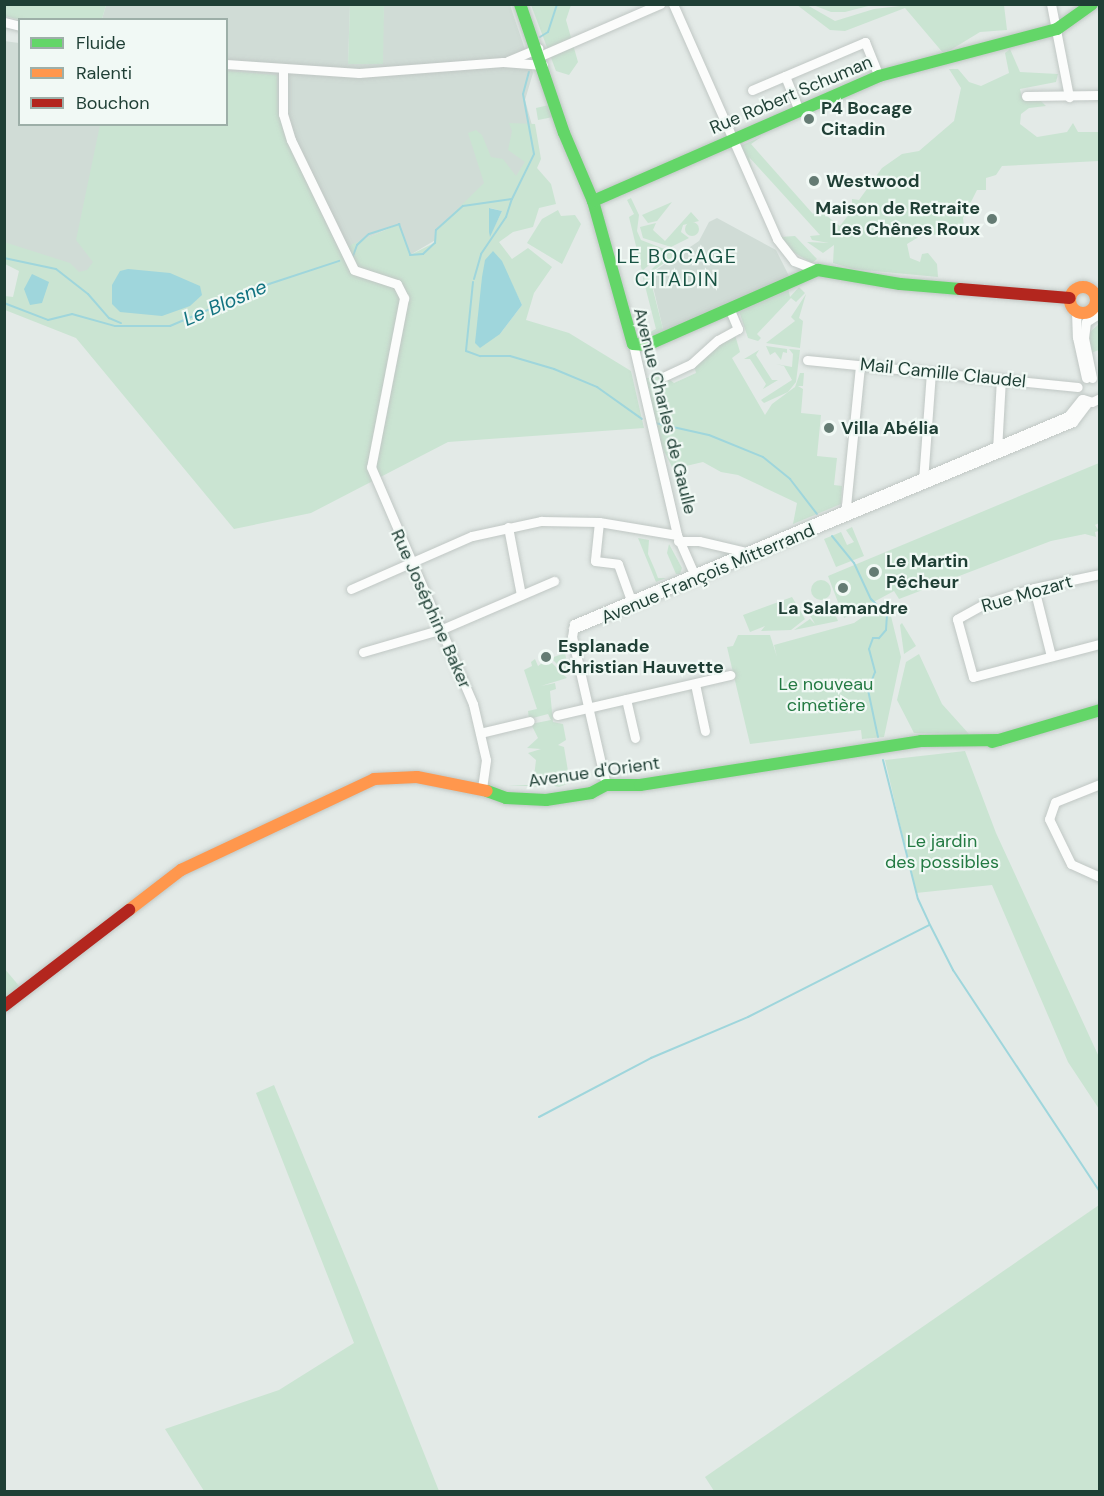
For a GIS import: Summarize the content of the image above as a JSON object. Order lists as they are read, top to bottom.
{
  "streets": {
    "street": [
      "Rue Robert Schuman",
      "Mail Camille Claudel",
      "Avenue Charles de Gaulle",
      "Avenue François Mitterrand",
      "Rue Mozart",
      "Rue Joséphine Baker",
      "Avenue d'Orient"
    ]
  },
  "crossings": [
    ["Rue Robert Schuman", "Avenue Charles de Gaulle"],
    ["Avenue Charles de Gaulle", "Avenue François Mitterrand"],
    ["Rue Joséphine Baker", "Avenue d'Orient"]
  ],
  "districts": ["LE BOCAGE CITADIN"],
  "water": ["Le Blosne"],
  "parks": ["Le nouveau cimetière", "Le jardin des possibles"],
  "places": [
    "P4 Bocage Citadin",
    "Westwood",
    "Maison de Retraite Les Chênes Roux",
    "Villa Abélia",
    "Le Martin Pêcheur",
    "La Salamandre",
    "Esplanade Christian Hauvette"
  ],
  "legend": ["Fluide", "Ralenti", "Bouchon"]
}
